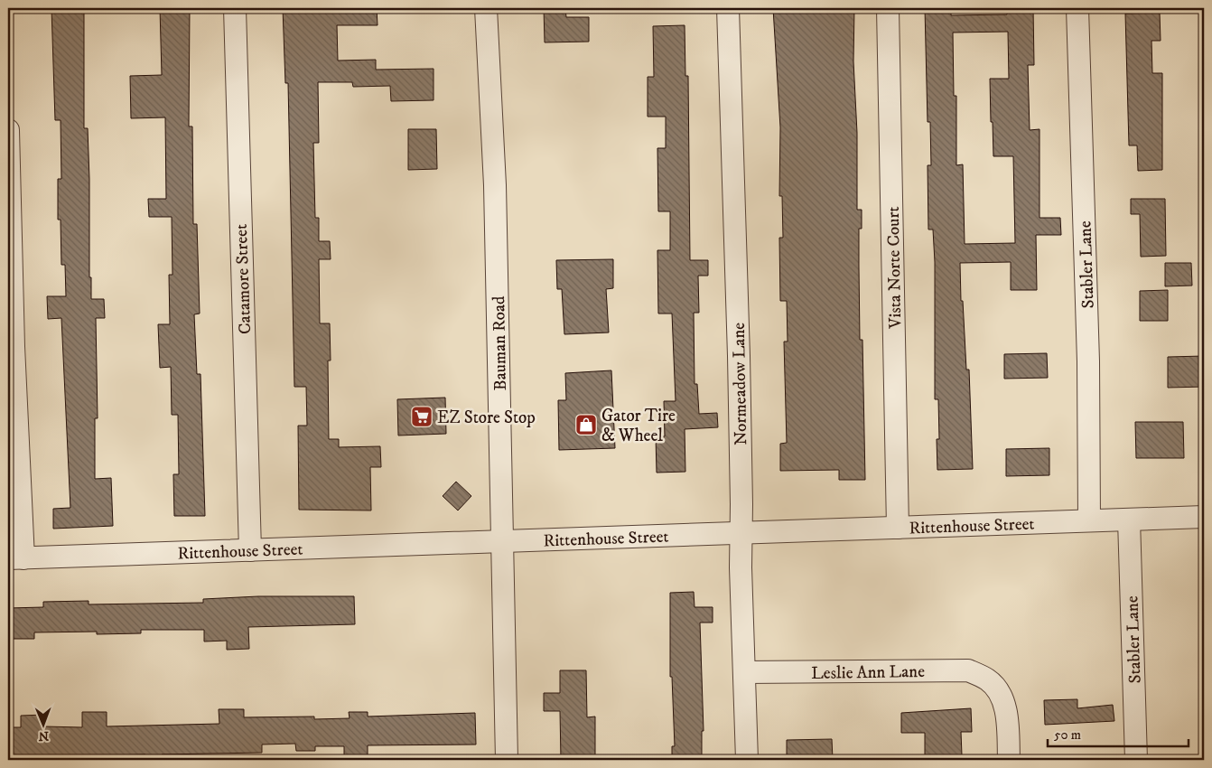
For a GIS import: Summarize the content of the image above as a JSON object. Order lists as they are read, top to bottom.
{
  "streets": {
    "street": [
      "Stabler Lane",
      "Vista Norte Court",
      "Catamore Street",
      "Bauman Road",
      "Normeadow Lane",
      "Rittenhouse Street",
      "Leslie Ann Lane"
    ]
  },
  "crossings": [
    ["Stabler Lane", "Rittenhouse Street"],
    ["Vista Norte Court", "Rittenhouse Street"],
    ["Catamore Street", "Rittenhouse Street"],
    ["Bauman Road", "Rittenhouse Street"],
    ["Normeadow Lane", "Rittenhouse Street"],
    ["Normeadow Lane", "Leslie Ann Lane"]
  ],
  "places": {
    "supermarket": ["EZ Store Stop"],
    "shop": ["Gator Tire & Wheel"]
  },
  "scale_bar": "50 m",
  "north": "bottom"
}
